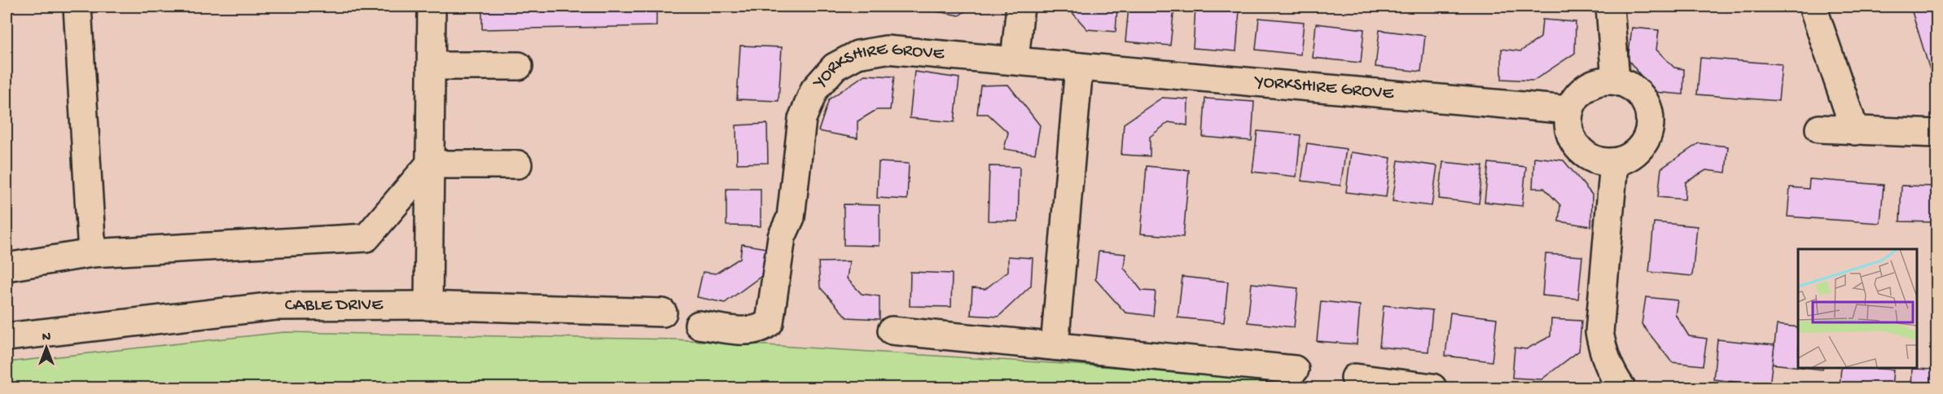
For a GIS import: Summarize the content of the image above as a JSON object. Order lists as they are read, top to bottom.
{
  "streets": {
    "street": ["YORKSHIRE GROVE", "CABLE DRIVE"]
  },
  "north": "top"
}
